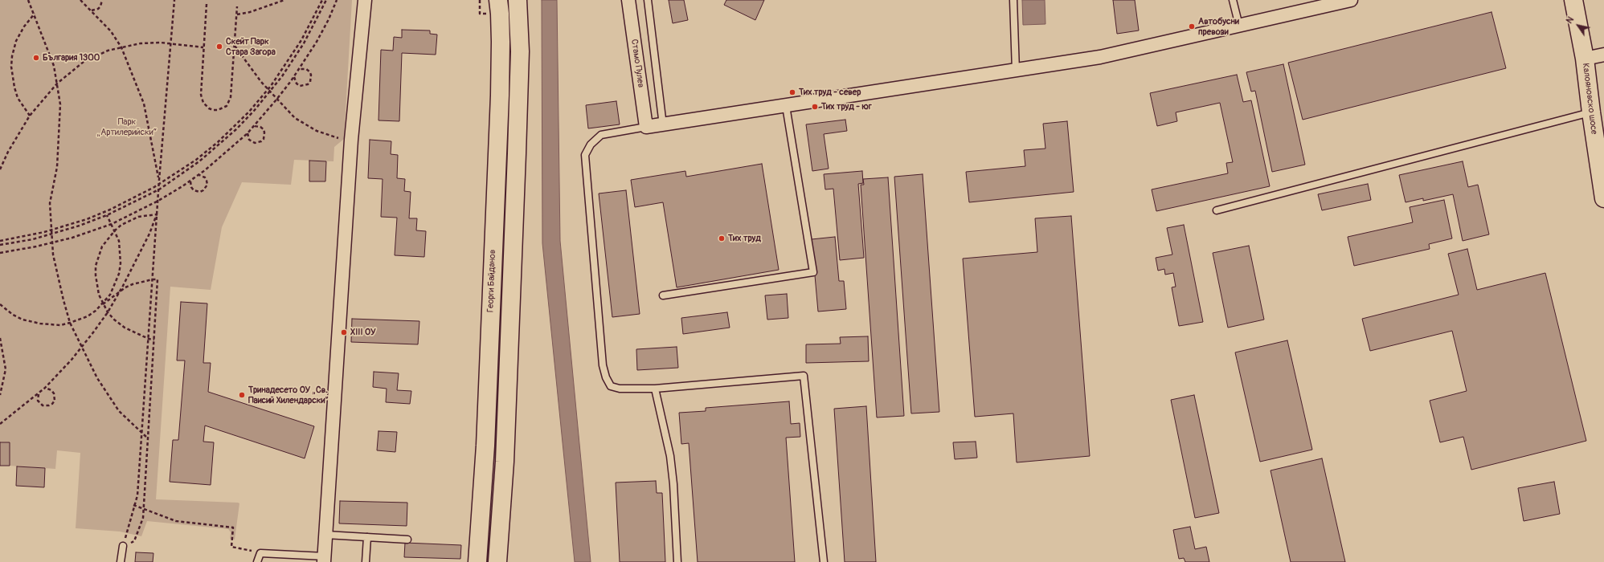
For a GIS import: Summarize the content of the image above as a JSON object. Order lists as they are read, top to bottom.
{
  "streets": {
    "main road": ["Калояновско шосе", "Георги Байданов"],
    "street": ["Стамо Пулев"]
  },
  "parks": ["Парк „Артилерийски“"],
  "places": [
    "Автобусни превози",
    "Скейт Парк Стара Загора",
    "България 1300",
    "Тих труд - север",
    "Тих труд - юг",
    "Тих труд",
    "XIII ОУ",
    "Тринадесето ОУ „Св. Паисий Хилендарски“"
  ],
  "north": "top left"
}
